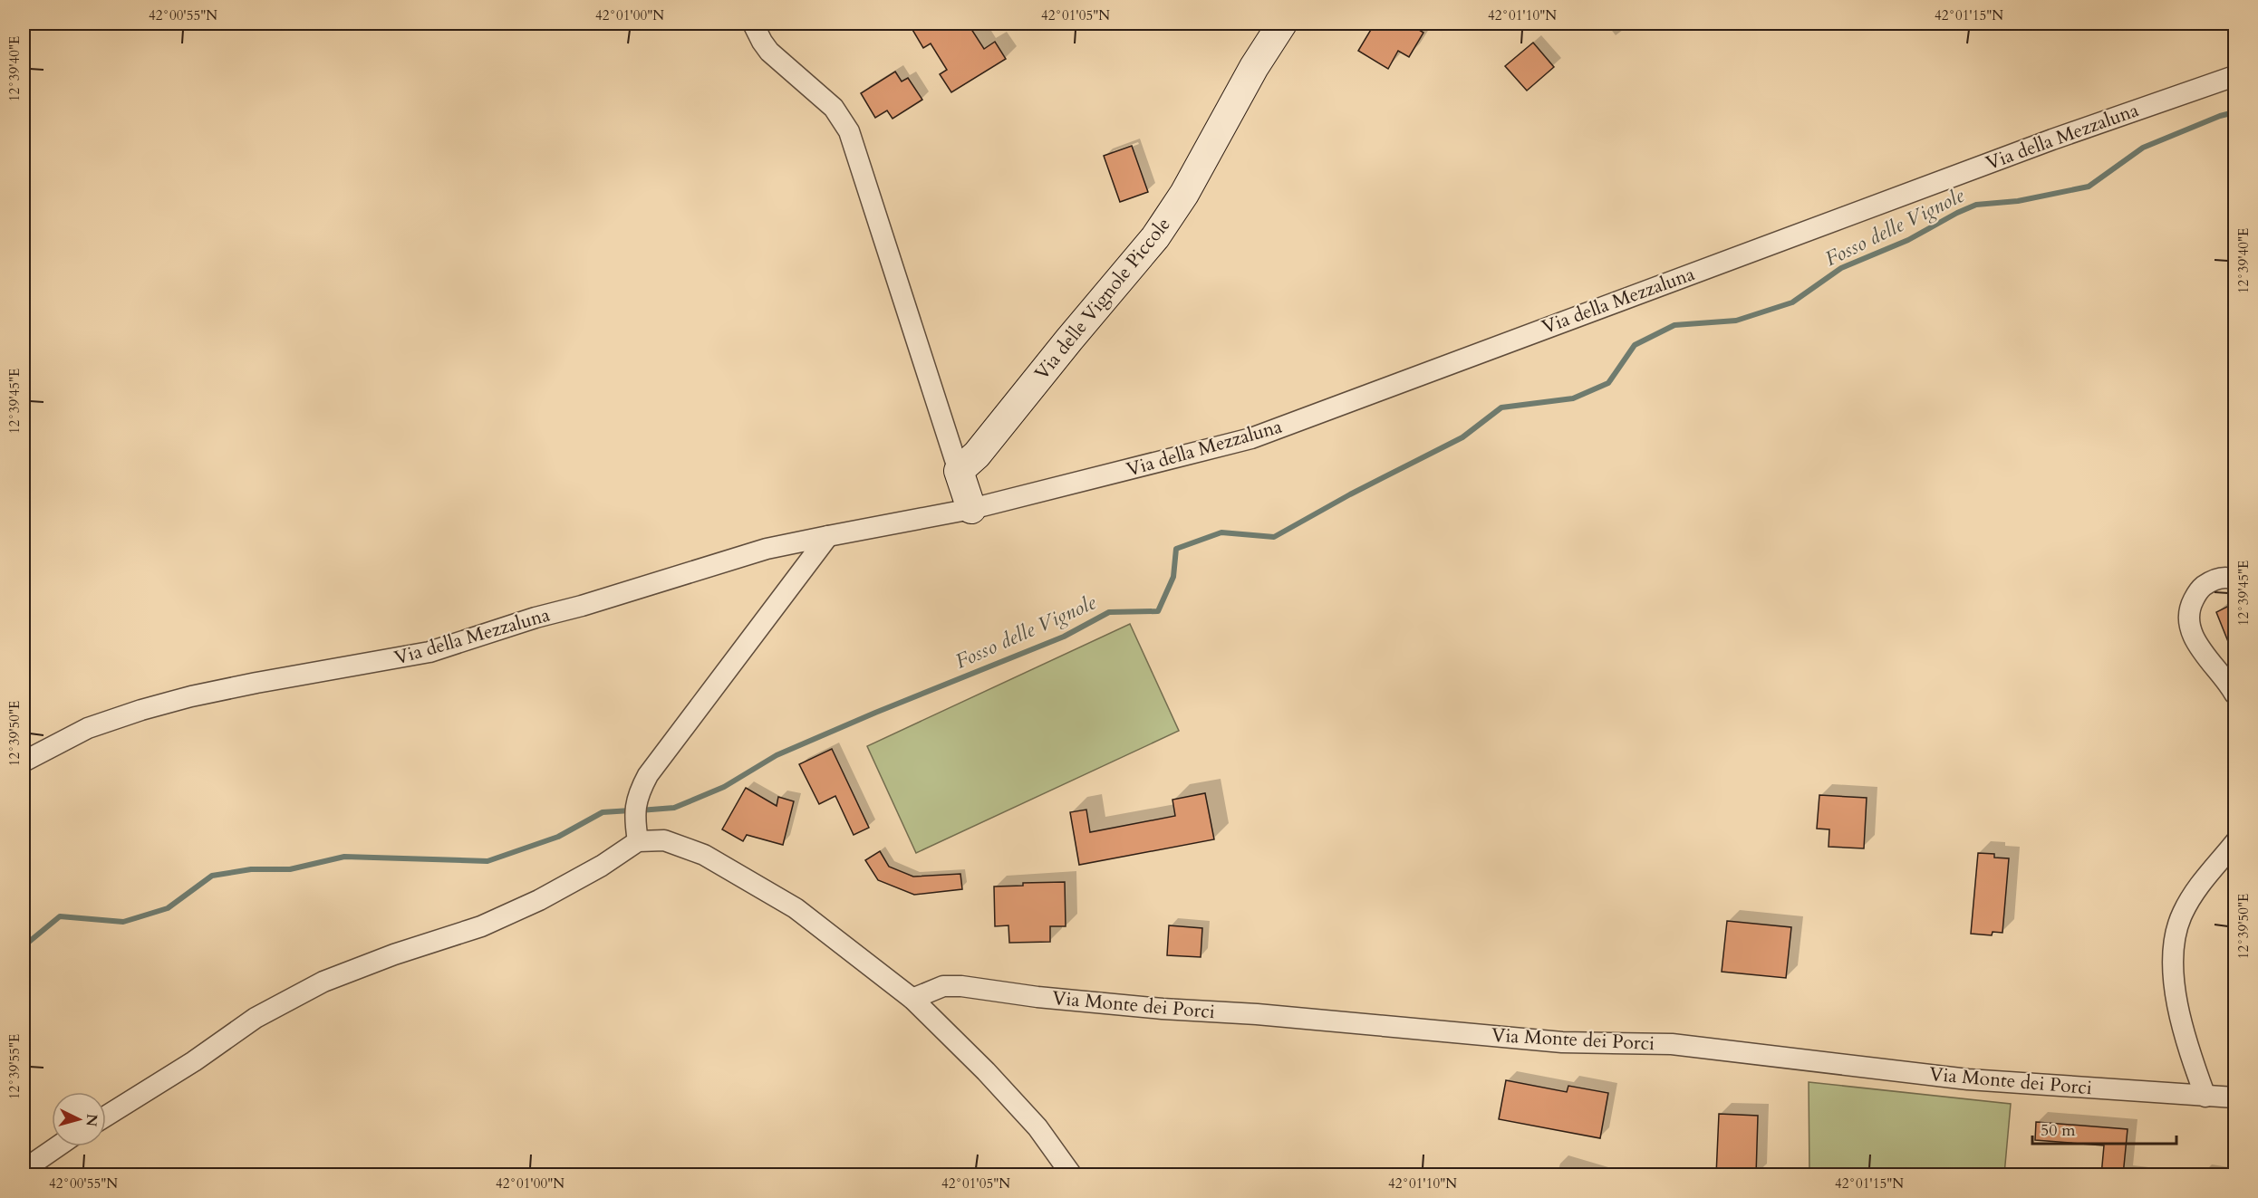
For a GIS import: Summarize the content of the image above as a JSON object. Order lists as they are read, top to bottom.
{
  "streets": {
    "street": ["Via della Mezzaluna", "Via delle Vignole Piccole", "Via Monte dei Porci"]
  },
  "water": ["Fosso delle Vignole"],
  "scale_bar": "50 m",
  "north": "right",
  "coordinates": [
    "42°00'55\"N",
    "42°01'00\"N",
    "42°01'05\"N",
    "42°01'10\"N",
    "42°01'15\"N",
    "12°39'40\"E",
    "12°39'45\"E",
    "12°39'50\"E",
    "12°39'55\"E"
  ]
}
